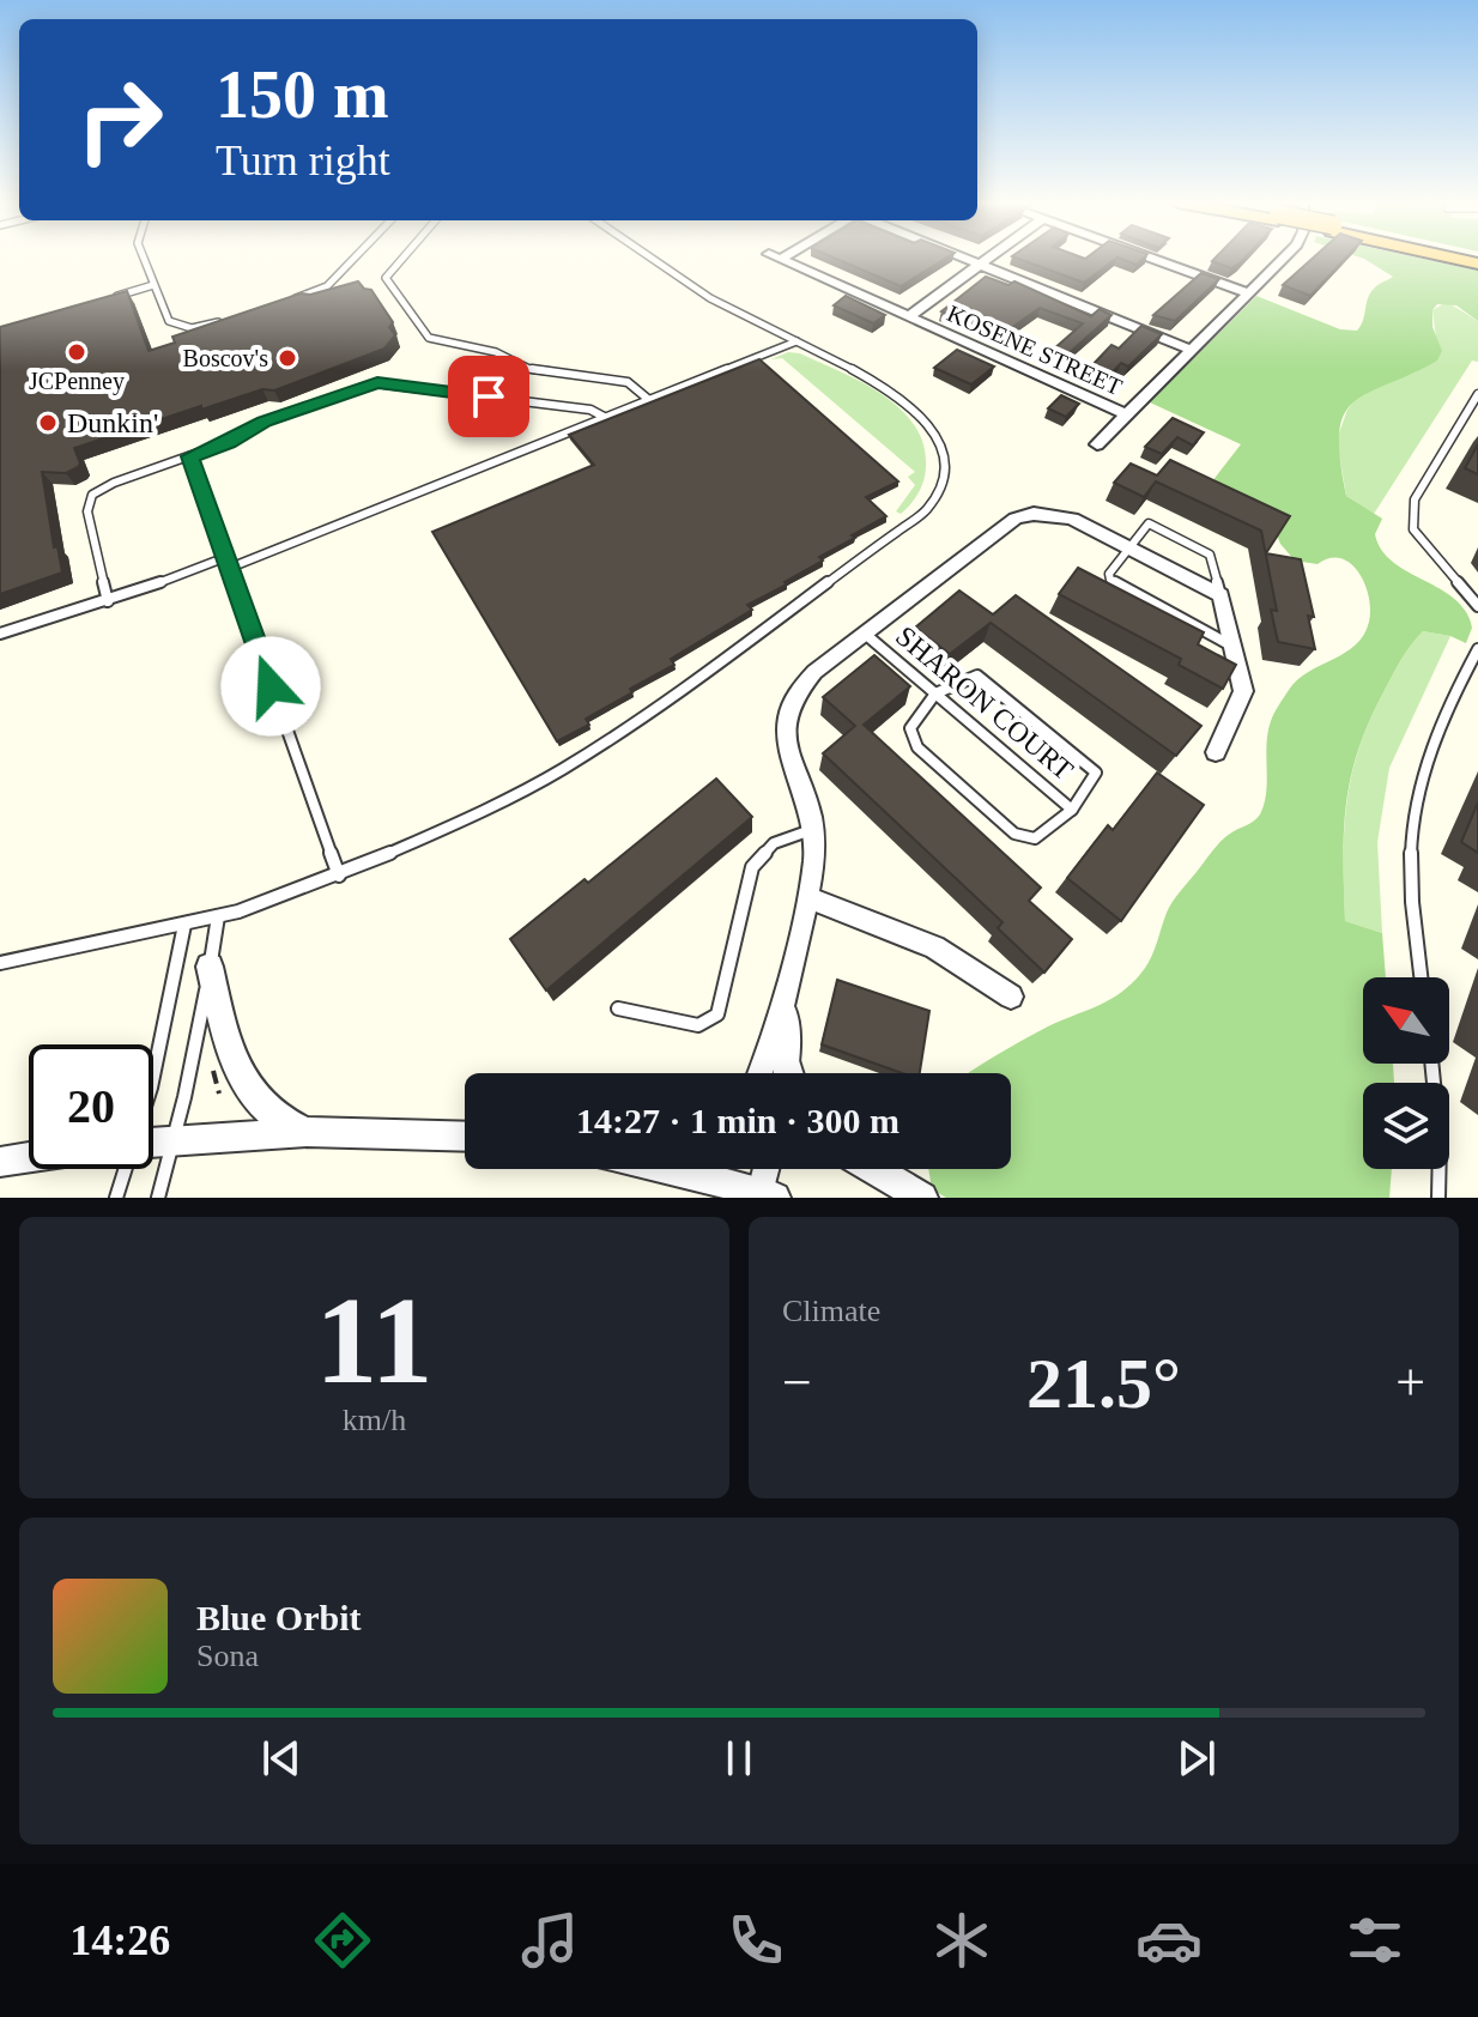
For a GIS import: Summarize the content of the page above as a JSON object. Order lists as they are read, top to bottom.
{
  "streets": {
    "street": ["KOSENE STREET"],
    "lane": ["SHARON COURT"]
  },
  "places": ["JCPenney", "Boscov's", "Dunkin'"],
  "north": "top left",
  "page": {
    "turn": ["150 m", "Turn right"],
    "limit": "20",
    "trip": "14:27 · 1 min · 300 m",
    "tile": [
      ["11", "km/h"],
      "Climate"
    ],
    "heat": ["−", "21.5°", "+"],
    "song": ["Blue Orbit", "Sona"],
    "tabs": "14:26"
  }
}
